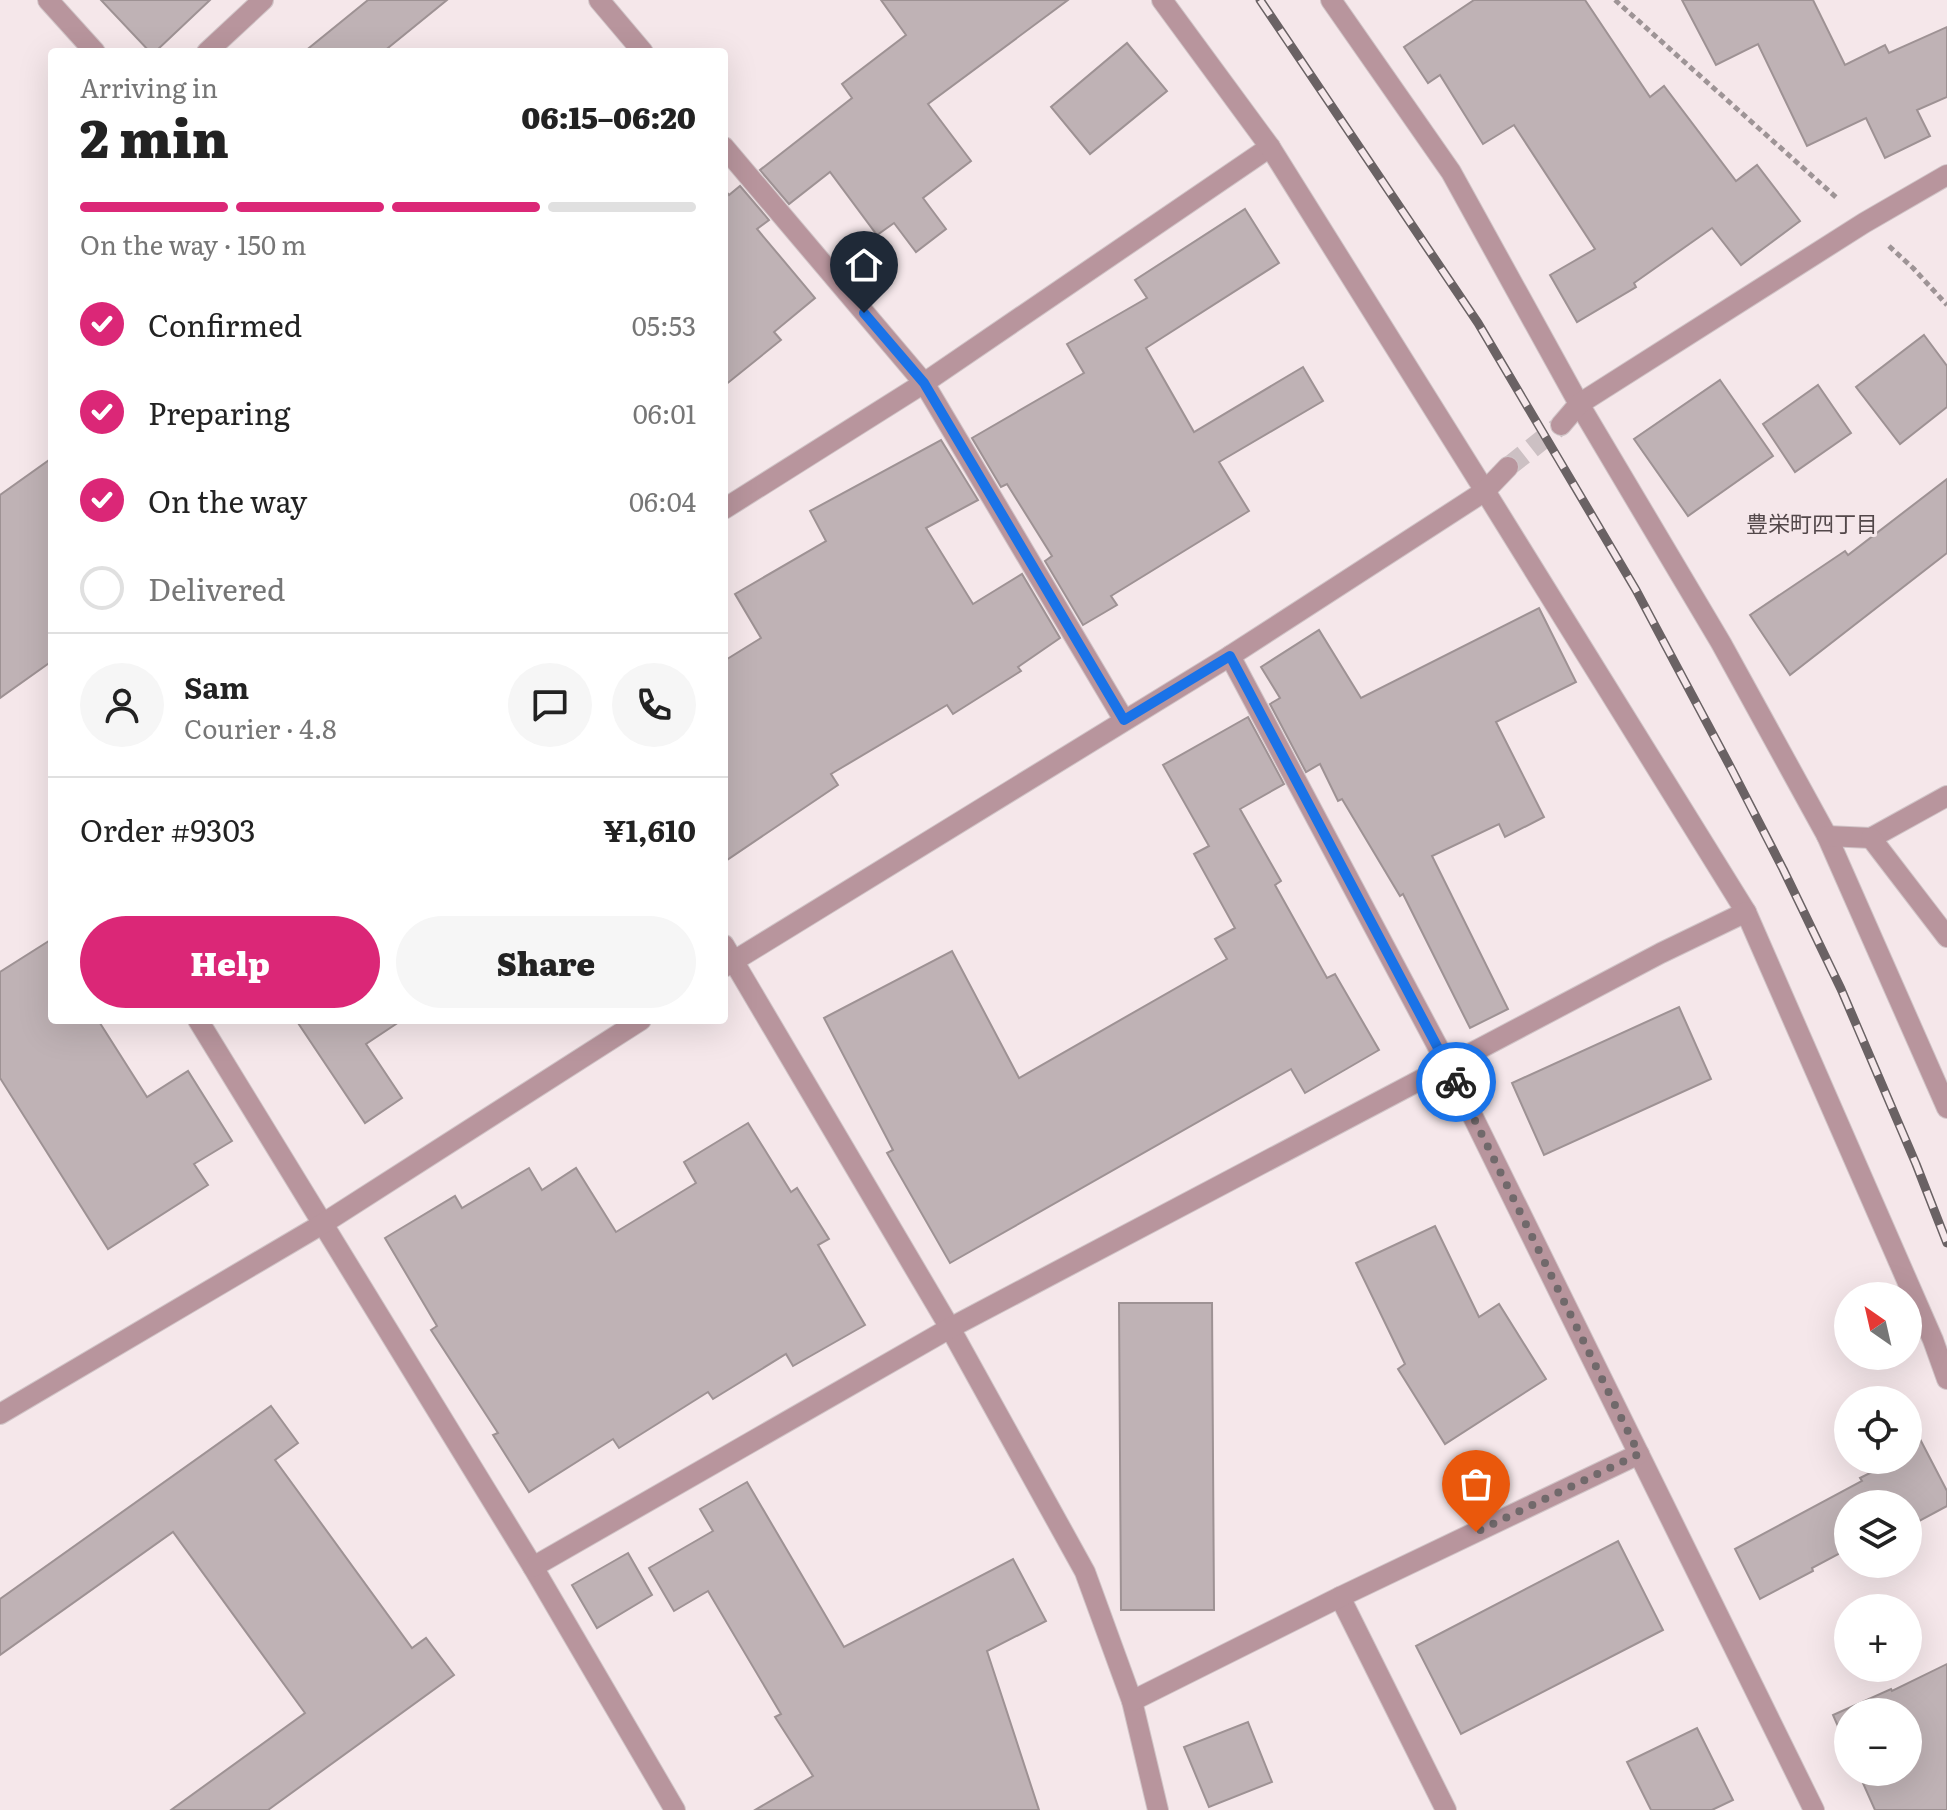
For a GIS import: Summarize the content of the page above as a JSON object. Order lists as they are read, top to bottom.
{
  "districts": ["豊栄町四丁目"],
  "north": "top left",
  "page": {
    "heading": ["2 min", "Arriving in", "06:15–06:20"],
    "panel": [
      "Sam",
      "Courier · 4.8",
      "Order #9303",
      "¥1,610"
    ],
    "bar": "On the way · 150 m",
    "list": [
      ["Confirmed", "05:53"],
      ["Preparing", "06:01"],
      ["On the way", "06:04"],
      "Delivered"
    ],
    "buttons": ["Help", "Share"],
    "map_buttons": ["+", "−"]
  }
}
